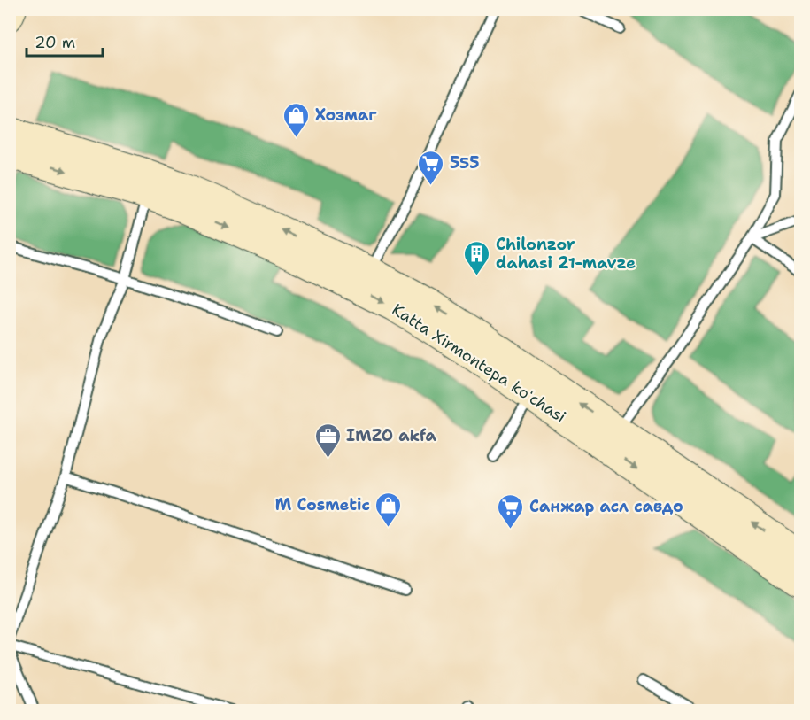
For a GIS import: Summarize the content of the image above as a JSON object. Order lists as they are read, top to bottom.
{
  "streets": {
    "main road": ["Katta Xirmontepa koʻchasi"]
  },
  "places": {
    "shop": ["Хозмаг", "M Cosmetic"],
    "supermarket": ["555", "Санжар асл савдо"],
    "building": ["Chilonzor dahasi 21-mavze"],
    "office": ["IMZO akfa"]
  },
  "scale_bar": "20 m"
}
